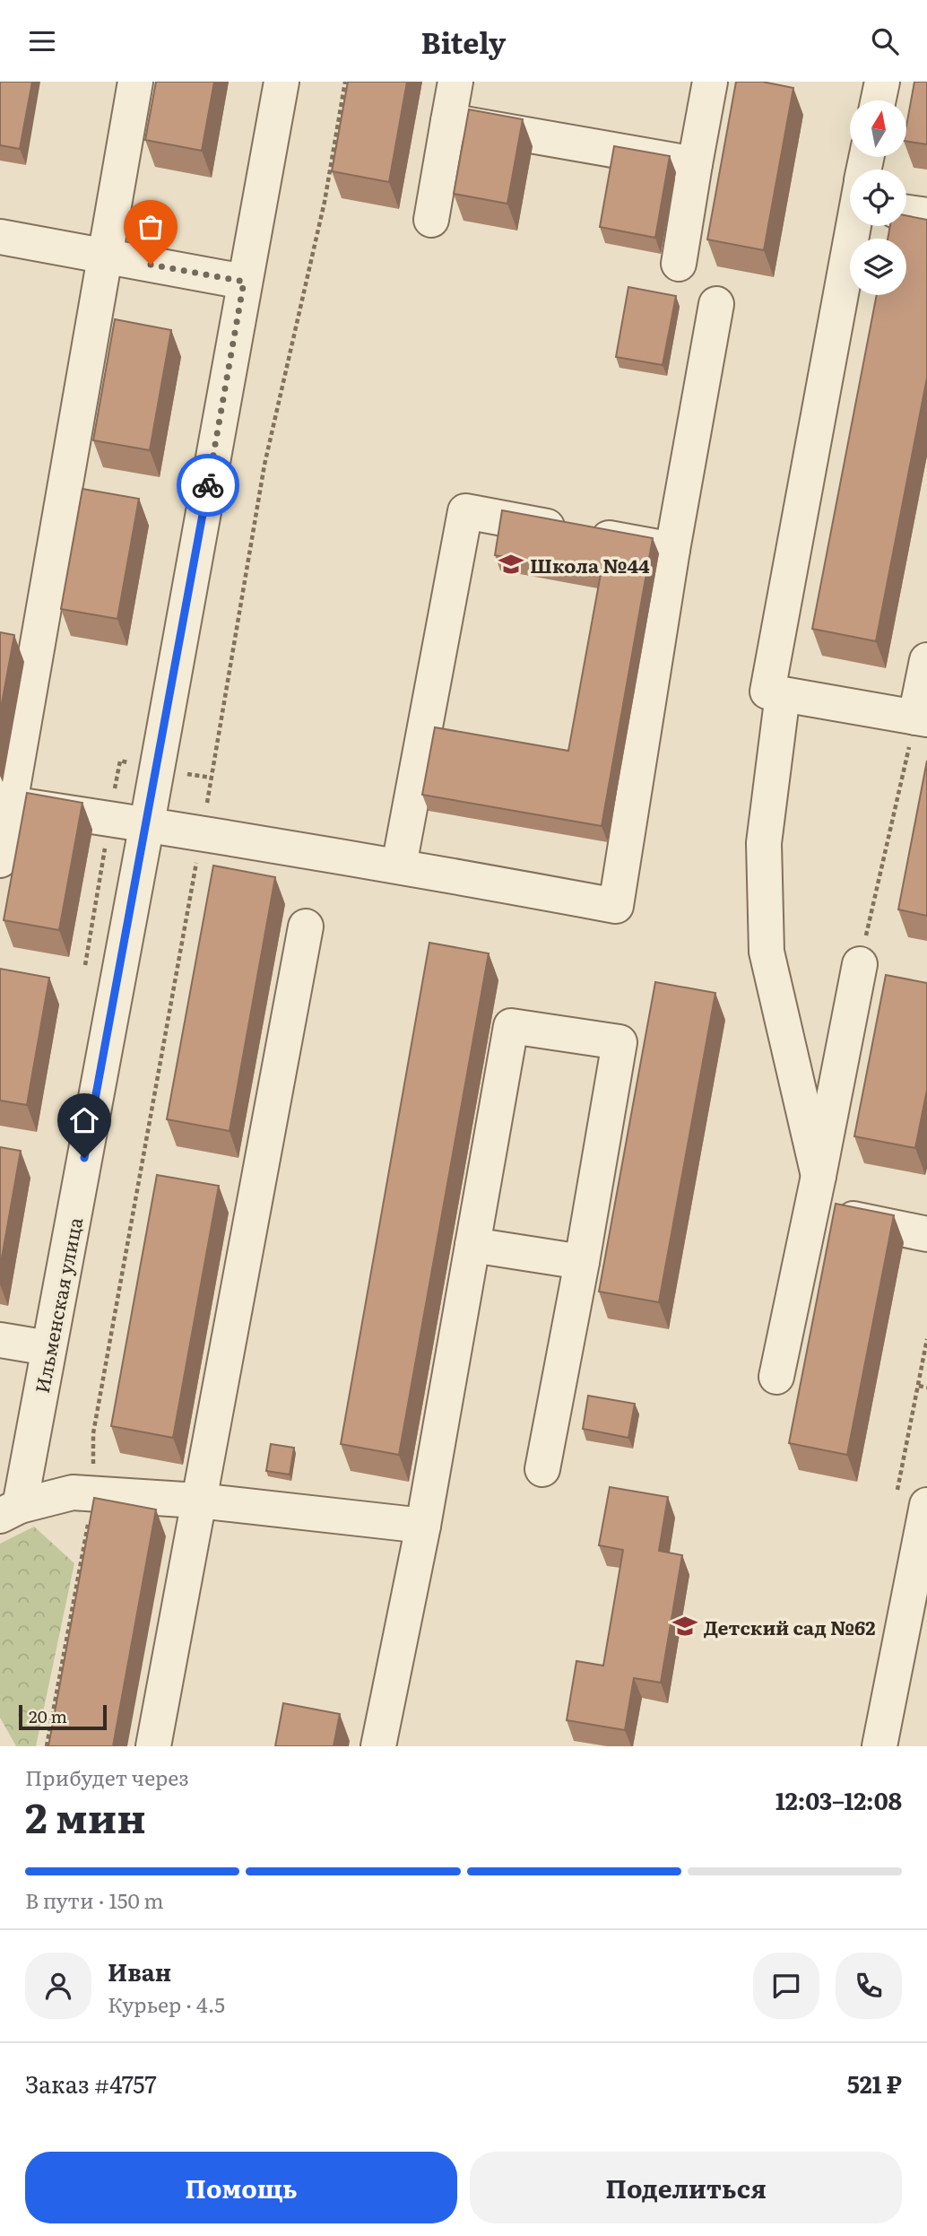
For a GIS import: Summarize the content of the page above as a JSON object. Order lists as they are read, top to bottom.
{
  "streets": {
    "street": ["Ильменская улица"]
  },
  "places": {
    "school or university": ["Школа №44", "Детский сад №62"]
  },
  "scale_bar": "20 m",
  "north": "top",
  "page": {
    "header": "Bitely",
    "scale": "20 m",
    "heading": ["2 мин", "Прибудет через", "12:03–12:08"],
    "panel": [
      "Иван",
      "Курьер · 4.5",
      "Заказ #4757",
      "521 ₽"
    ],
    "bar": "В пути · 150 m",
    "buttons": ["Помощь", "Поделиться"]
  }
}
